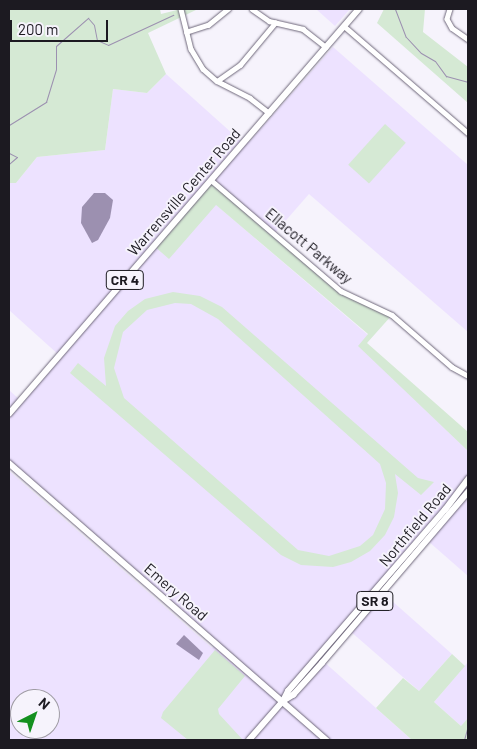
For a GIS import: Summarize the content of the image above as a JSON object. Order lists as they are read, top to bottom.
{
  "streets": {
    "main road": [
      "Warrensville Center Road",
      "CR 4",
      "Northfield Road",
      "Emery Road",
      "SR 8"
    ],
    "street": ["Ellacott Parkway"]
  },
  "crossings": [
    ["Warrensville Center Road", "Ellacott Parkway"],
    ["Northfield Road", "Emery Road"]
  ],
  "scale_bar": "200 m",
  "north": "top right"
}
